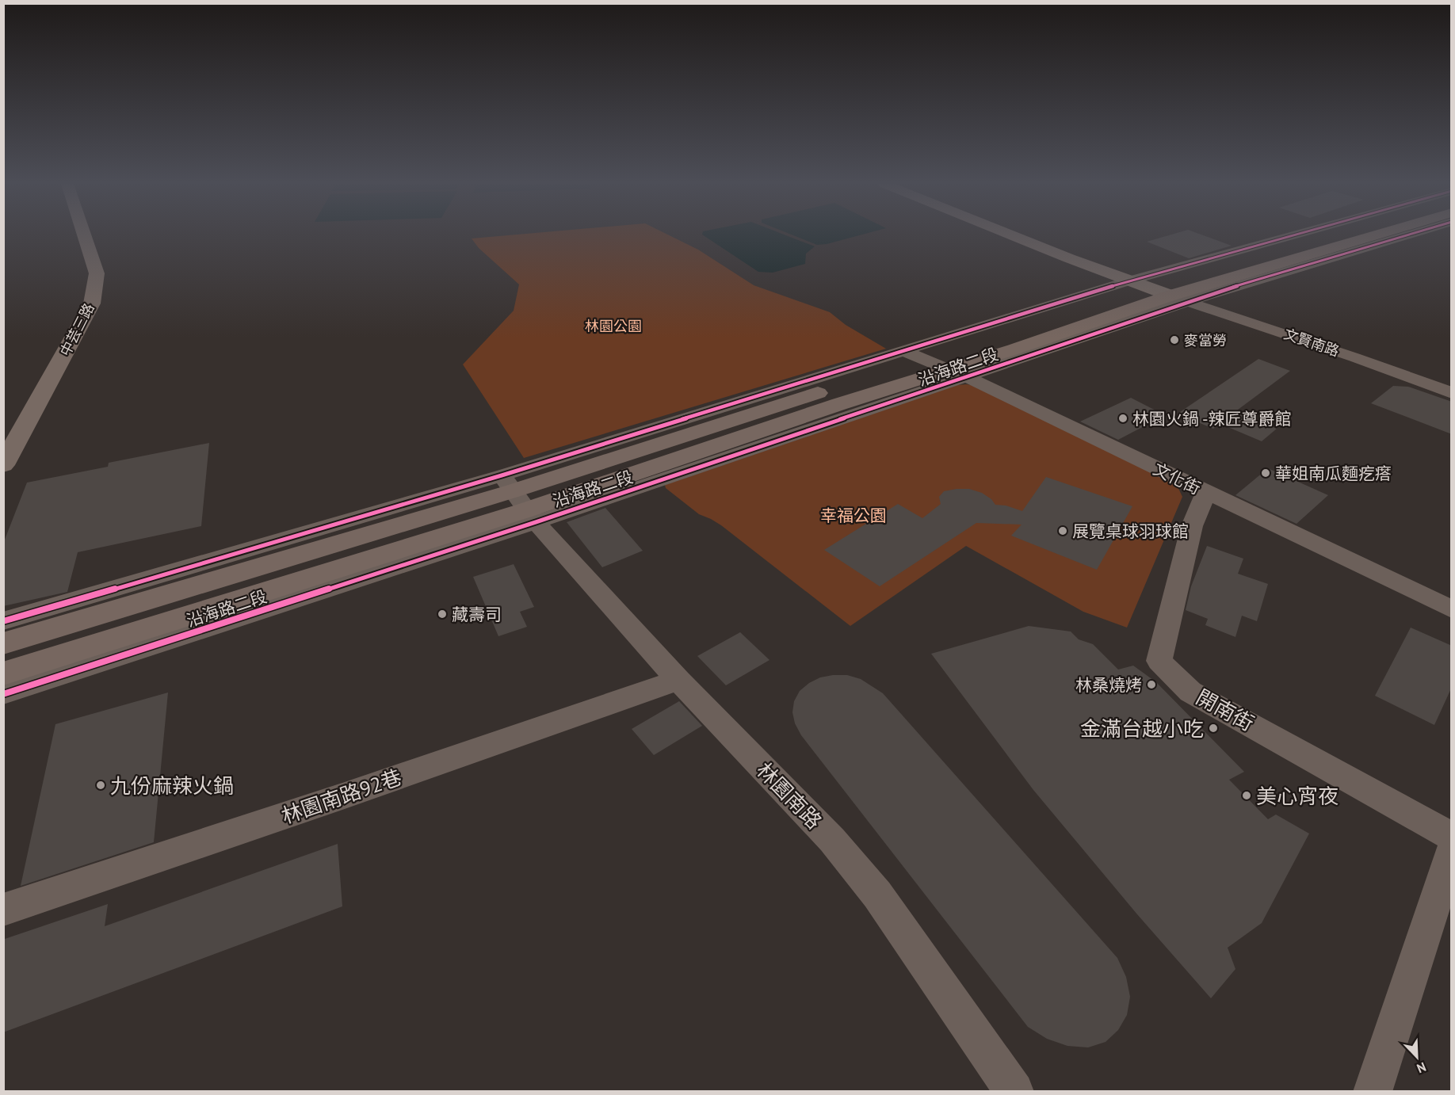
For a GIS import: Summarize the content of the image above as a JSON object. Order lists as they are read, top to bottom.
{
  "streets": {
    "main road": ["沿海路二段"],
    "street": [
      "中芸三路",
      "文賢南路",
      "文化街",
      "開南街",
      "林園南路",
      "林園南路92巷"
    ]
  },
  "crossings": [
    ["文賢南路", "沿海路二段"],
    ["沿海路二段", "文化街"],
    ["沿海路二段", "林園南路"],
    ["文化街", "開南街"],
    ["林園南路", "林園南路92巷"]
  ],
  "parks": ["林園公園", "幸福公園"],
  "places": [
    "麥當勞",
    "林園火鍋 -辣匠尊爵館",
    "華姐南瓜麵疙瘩",
    "展覽桌球羽球館",
    "藏壽司",
    "林桑燒烤",
    "金滿台越小吃",
    "九份麻辣火鍋",
    "美心宵夜"
  ],
  "north": "bottom right"
}
